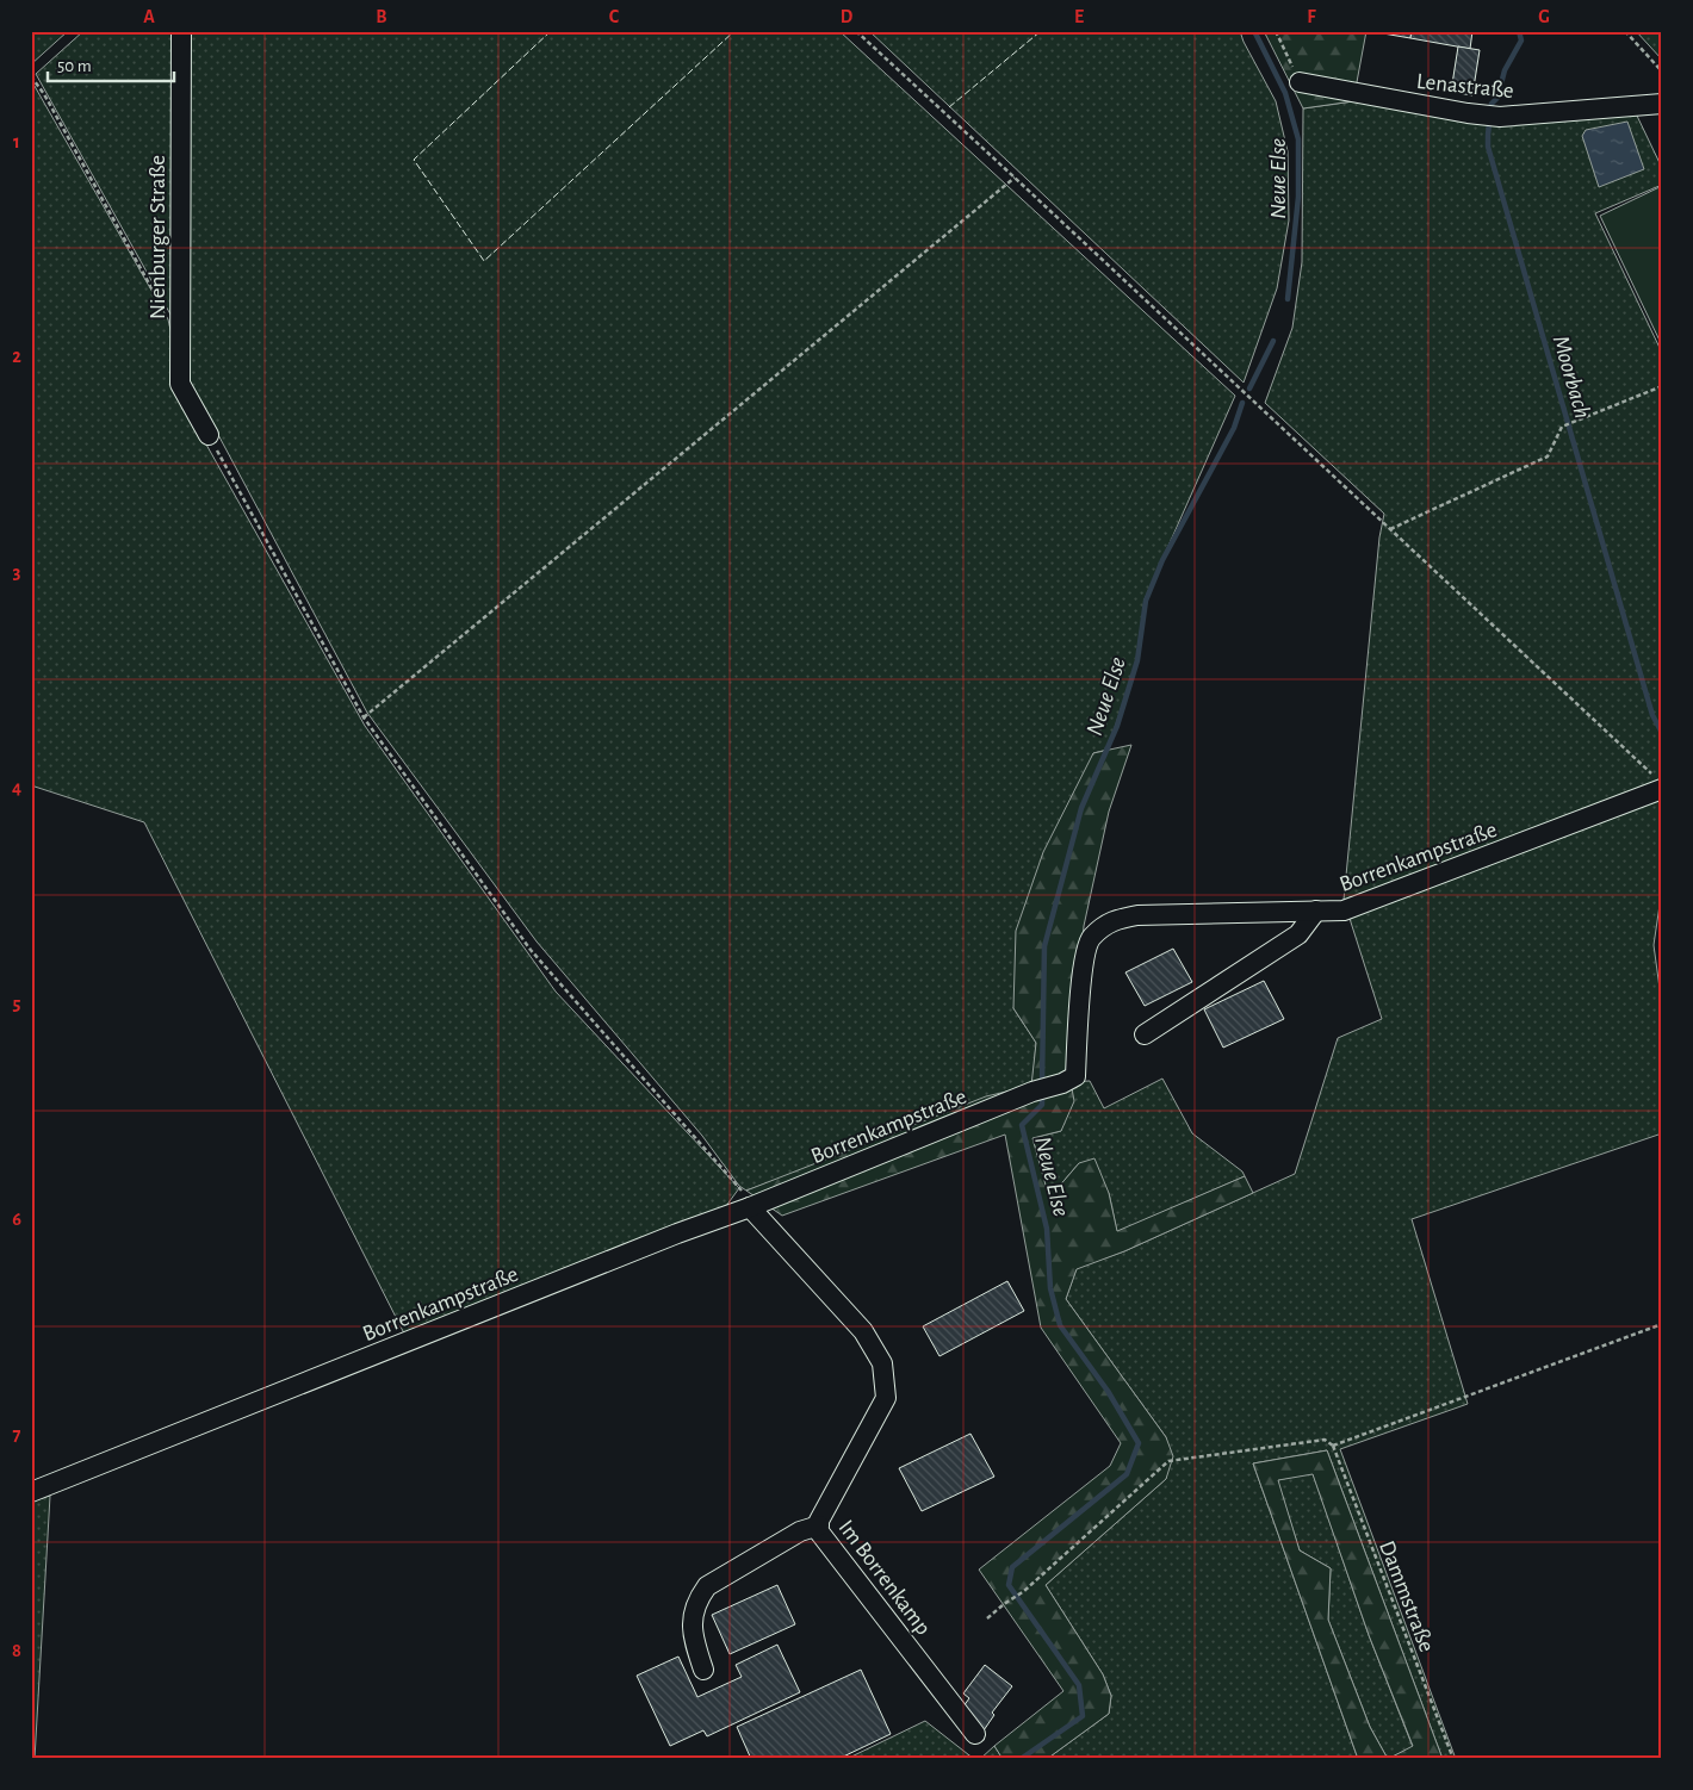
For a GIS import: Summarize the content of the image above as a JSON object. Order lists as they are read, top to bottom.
{
  "streets": {
    "street": [
      "Lenastraße",
      "Nienburger Straße",
      "Borrenkampstraße",
      "Im Borrenkamp"
    ],
    "path": ["Dammstraße"]
  },
  "crossings": [
    ["Borrenkampstraße", "Im Borrenkamp"]
  ],
  "water": ["Neue Else", "Moorbach"],
  "scale_bar": "50 m",
  "grid": {
    "columns": [
      "A",
      "B",
      "C",
      "D",
      "E",
      "F",
      "G"
    ],
    "rows": [
      "1",
      "2",
      "3",
      "4",
      "5",
      "6",
      "7",
      "8"
    ]
  }
}
